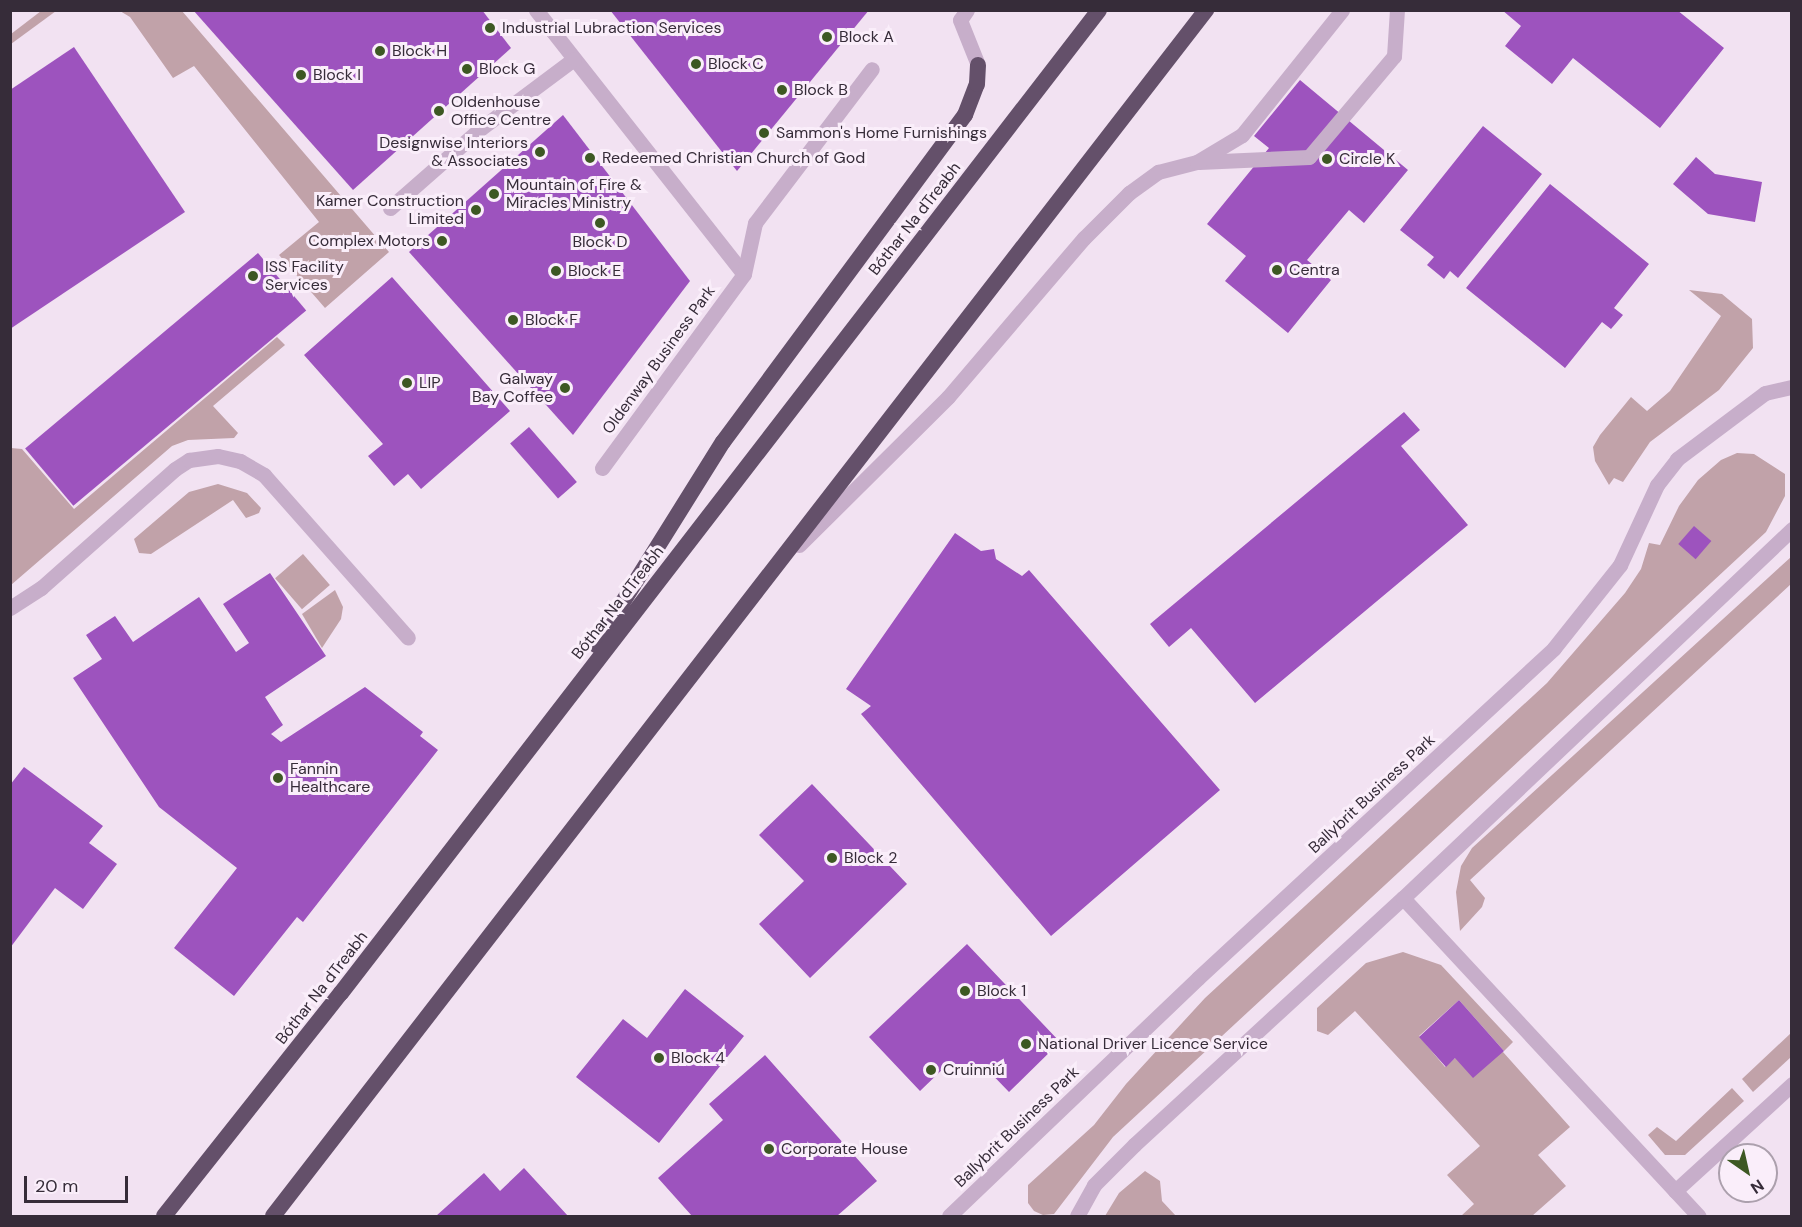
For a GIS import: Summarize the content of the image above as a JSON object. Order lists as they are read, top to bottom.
{
  "streets": {
    "highway": ["Bóthar Na dTreabh"],
    "street": ["Oldenway Business Park", "Ballybrit Business Park"]
  },
  "places": [
    "Industrial Lubraction Services",
    "Block A",
    "Block H",
    "Block C",
    "Block G",
    "Block I",
    "Block B",
    "Oldenhouse Office Centre",
    "Sammon's Home Furnishings",
    "Designwise Interiors & Associates",
    "Redeemed Christian Church of God",
    "Circle K",
    "Mountain of Fire & Miracles Ministry",
    "Kamer Construction Limited",
    "Block D",
    "Complex Motors",
    "Centra",
    "Block E",
    "ISS Facility Services",
    "Block F",
    "LIP",
    "Galway Bay Coffee",
    "Fannin Healthcare",
    "Block 2",
    "Block 1",
    "National Driver Licence Service",
    "Block 4",
    "Cruinniú",
    "Corporate House"
  ],
  "scale_bar": "20 m",
  "north": "bottom right"
}
